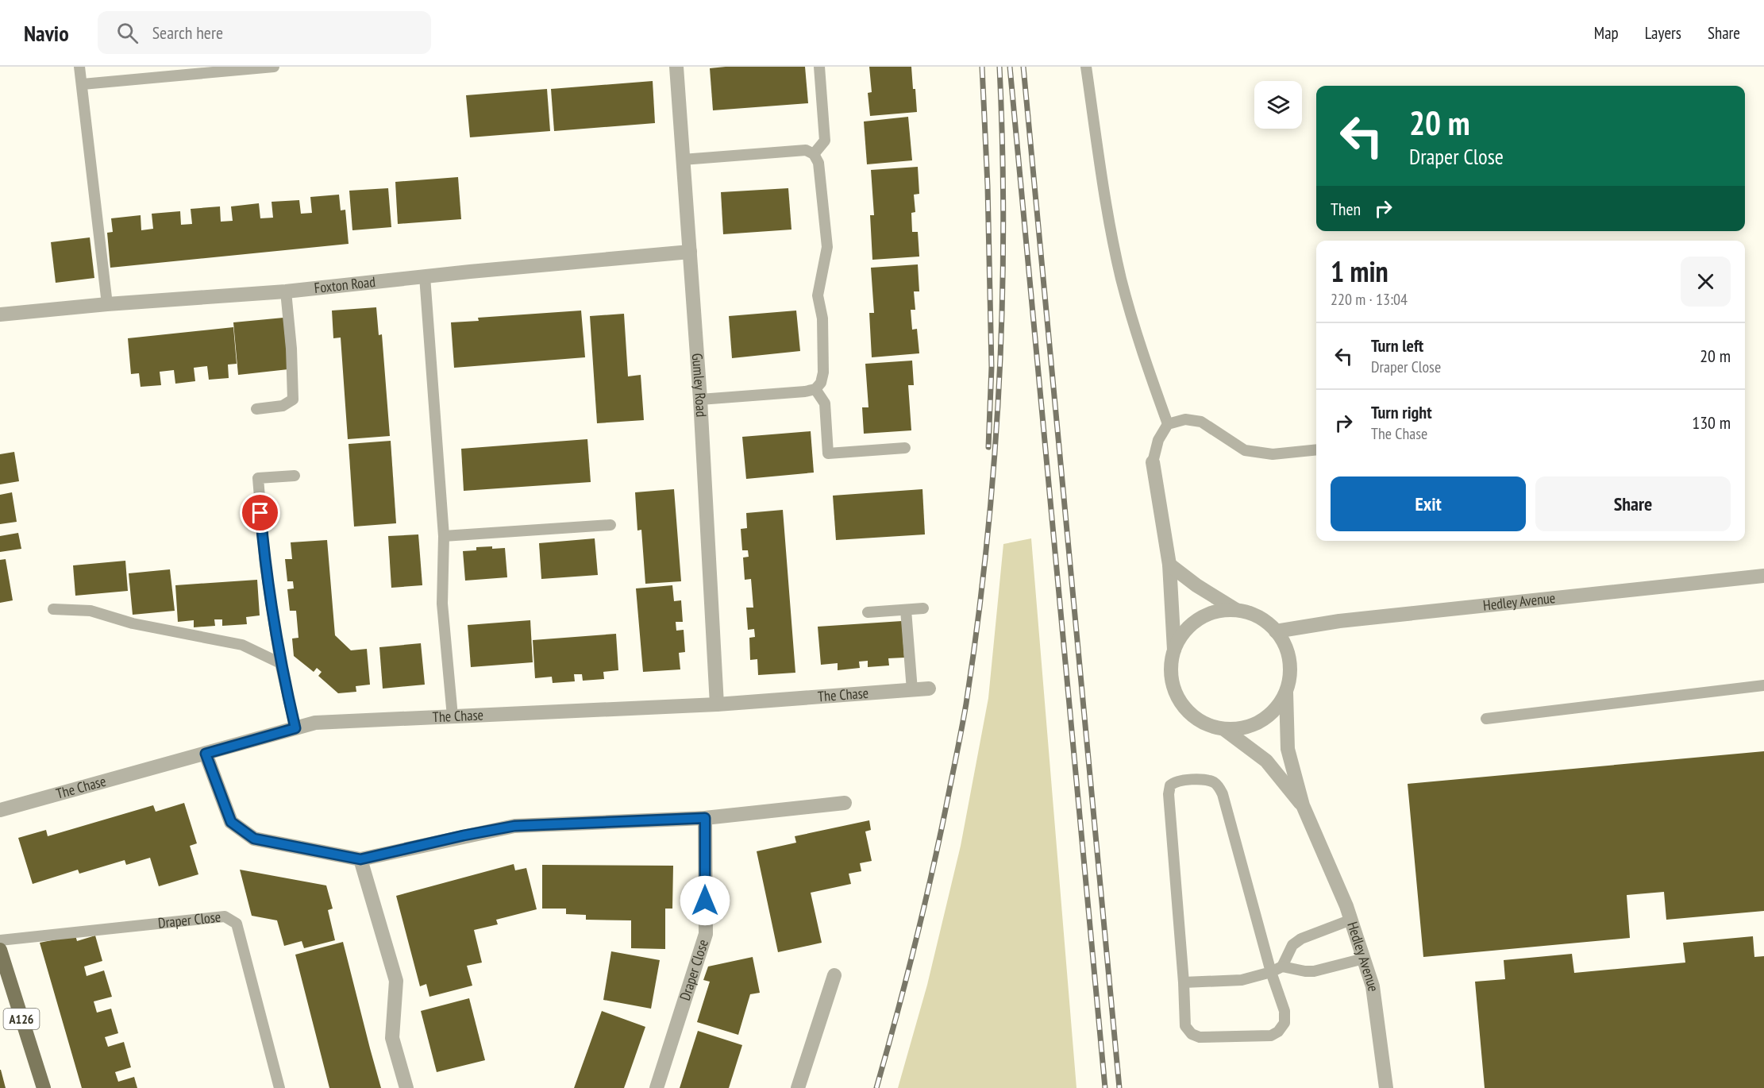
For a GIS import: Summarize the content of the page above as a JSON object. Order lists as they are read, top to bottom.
{
  "streets": {
    "main road": ["A126"],
    "street": [
      "Foxton Road",
      "Gumley Road",
      "Hedley Avenue",
      "The Chase",
      "Draper Close"
    ]
  },
  "crossings": [
    ["Foxton Road", "Gumley Road"],
    ["Gumley Road", "The Chase"]
  ],
  "page": {
    "header": "Navio",
    "search": "Search here",
    "nav": ["Map", "Layers", "Share"],
    "turn": ["20 m", "Draper Close"],
    "then": "Then",
    "heading": ["1 min", "220 m · 13:04"],
    "list": [
      {
        "name": "Turn left",
        "note": "Draper Close",
        "value": "20 m"
      },
      {
        "name": "Turn right",
        "note": "The Chase",
        "value": "130 m"
      }
    ],
    "buttons": ["Exit", "Share"]
  }
}
